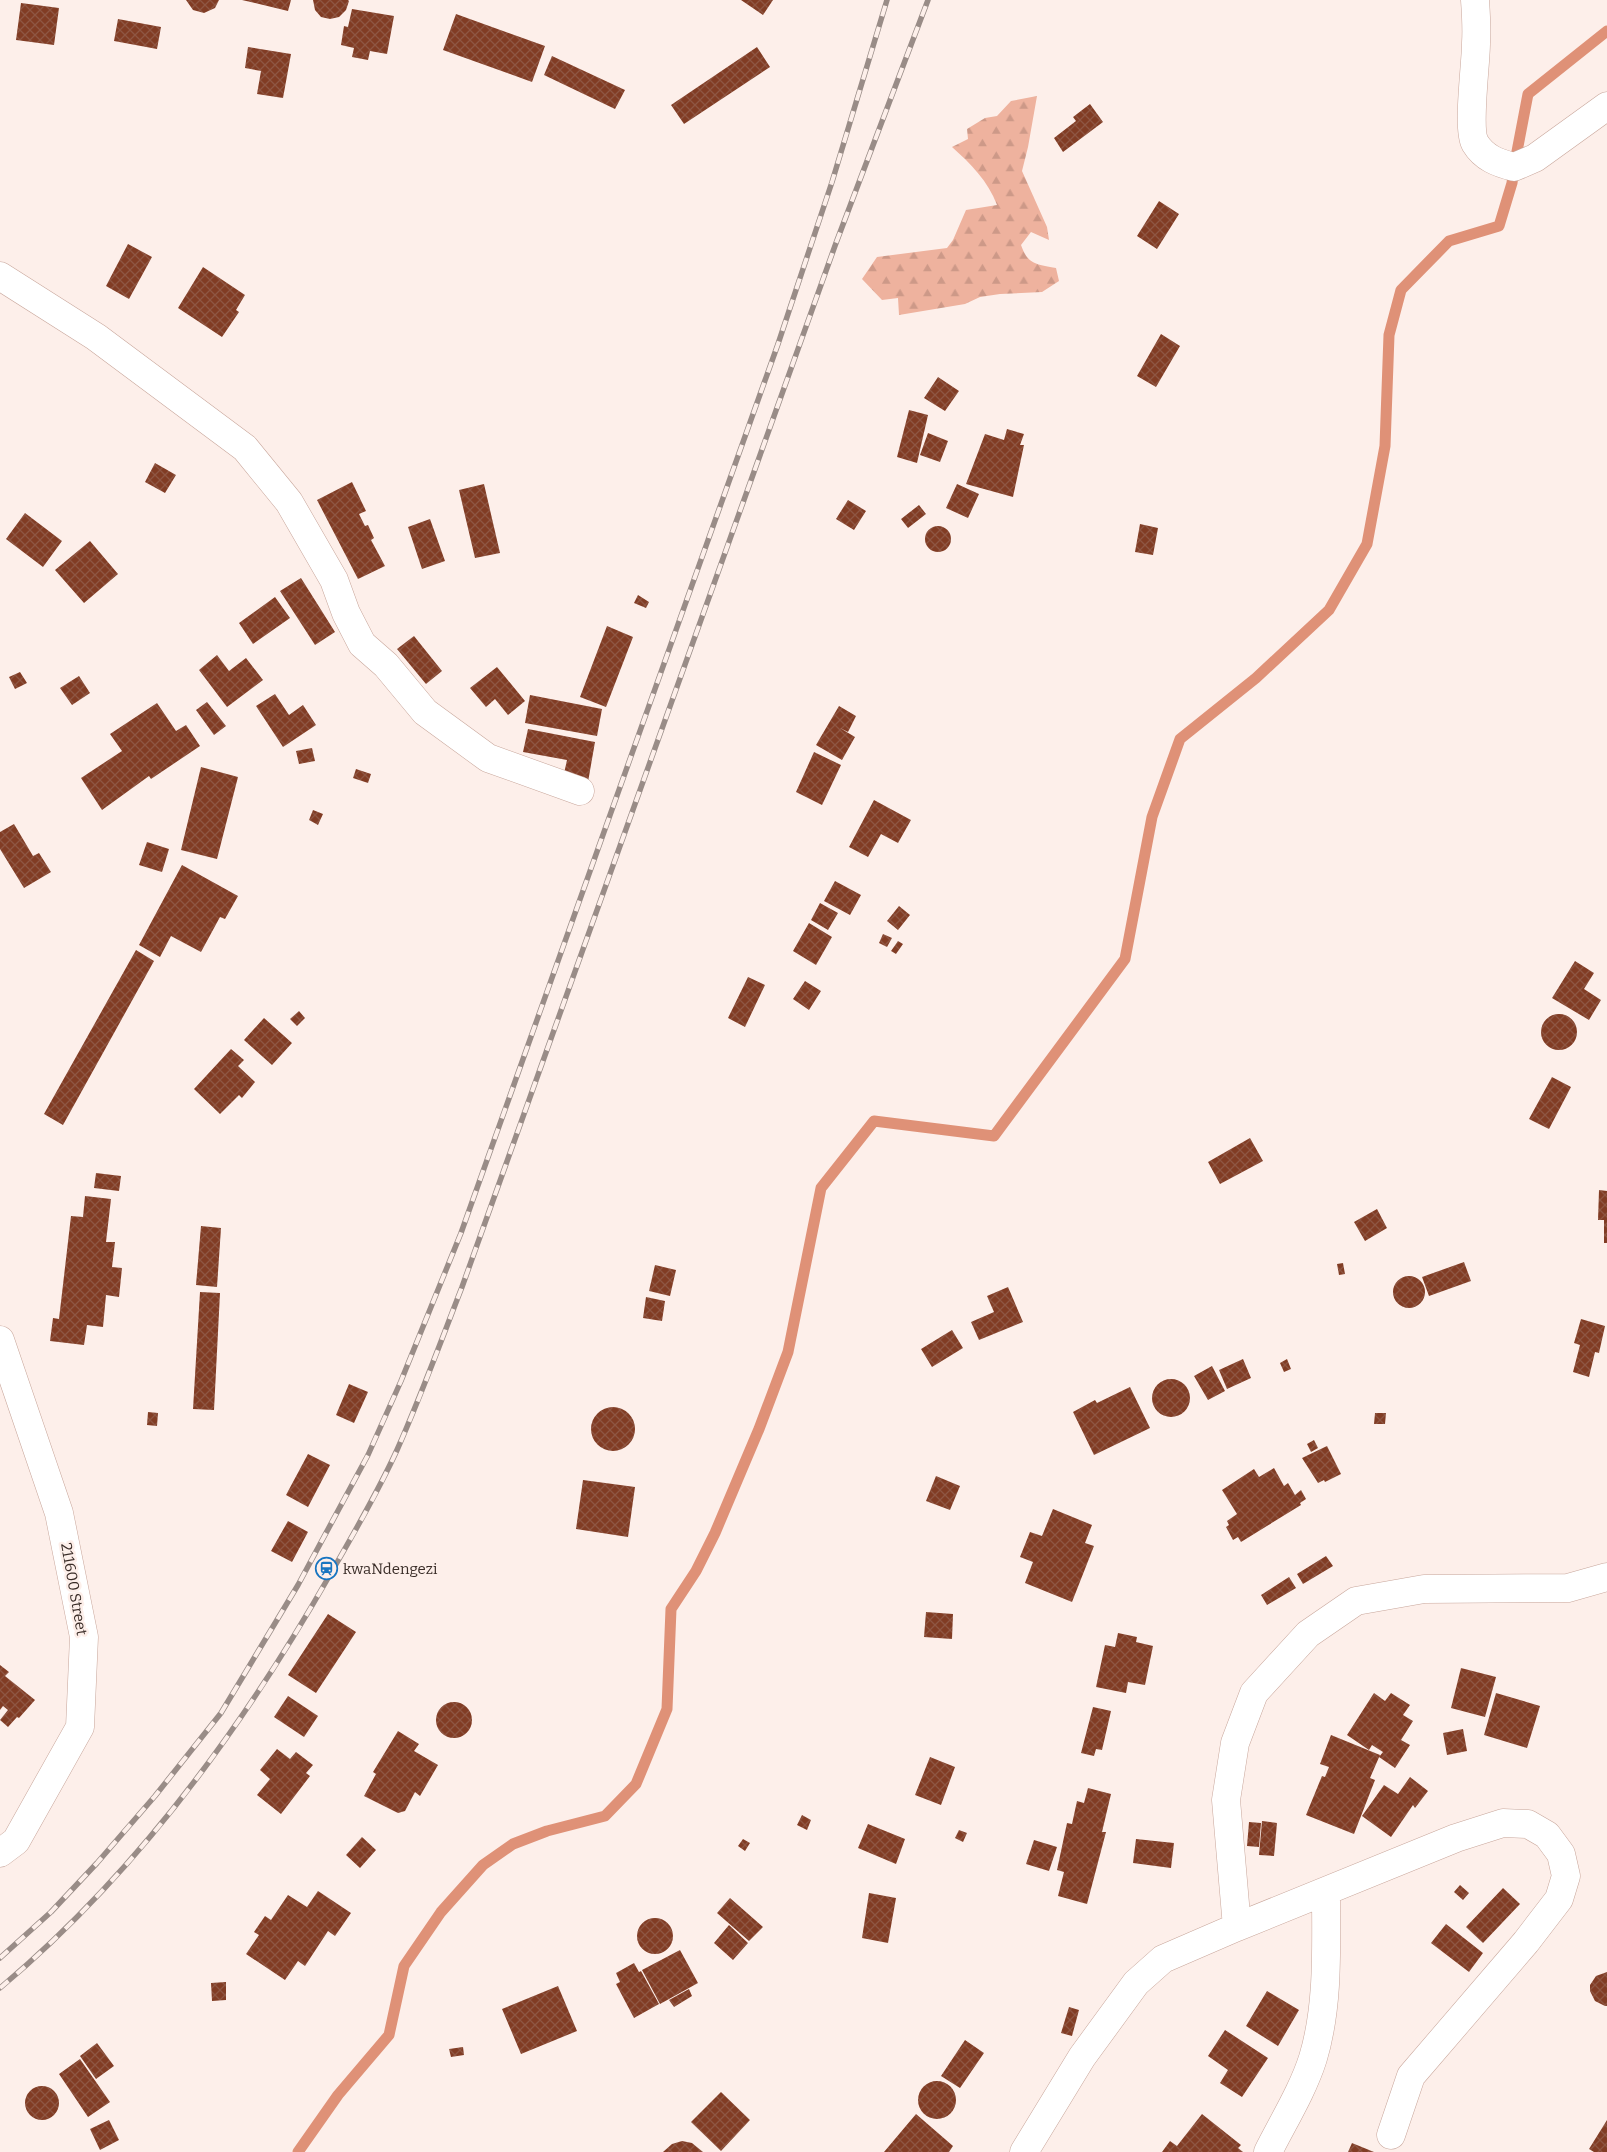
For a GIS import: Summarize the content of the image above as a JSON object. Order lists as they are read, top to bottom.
{
  "streets": {
    "street": ["211600 Street"]
  },
  "places": {
    "station": ["kwaNdengezi"]
  }
}
